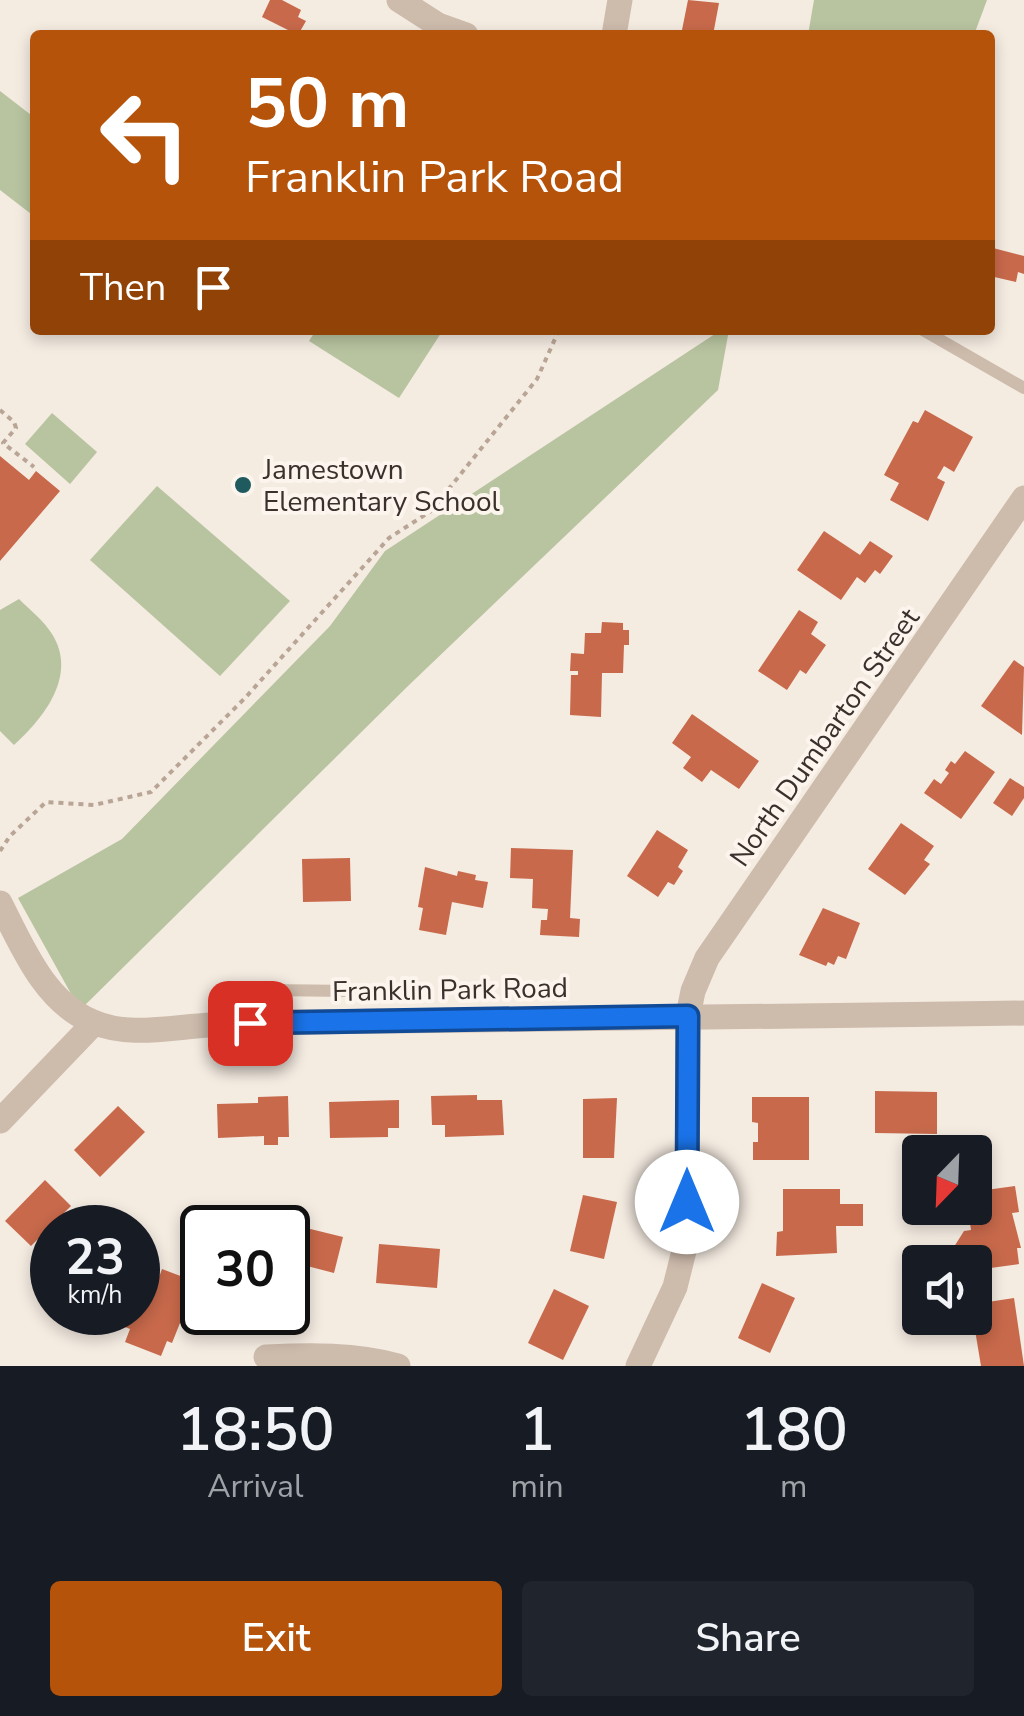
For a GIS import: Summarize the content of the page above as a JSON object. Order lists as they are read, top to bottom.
{
  "streets": {
    "street": ["North Dumbarton Street", "Franklin Park Road"]
  },
  "crossings": [
    ["North Dumbarton Street", "Franklin Park Road"]
  ],
  "places": ["Jamestown Elementary School"],
  "north": "bottom left",
  "page": {
    "turn": ["50 m", "Franklin Park Road"],
    "then": "Then",
    "speed": "23 km/h",
    "limit": "30",
    "eta": [
      "18:50",
      "Arrival",
      "1",
      "min",
      "180",
      "m"
    ],
    "buttons": ["Exit", "Share"]
  }
}
